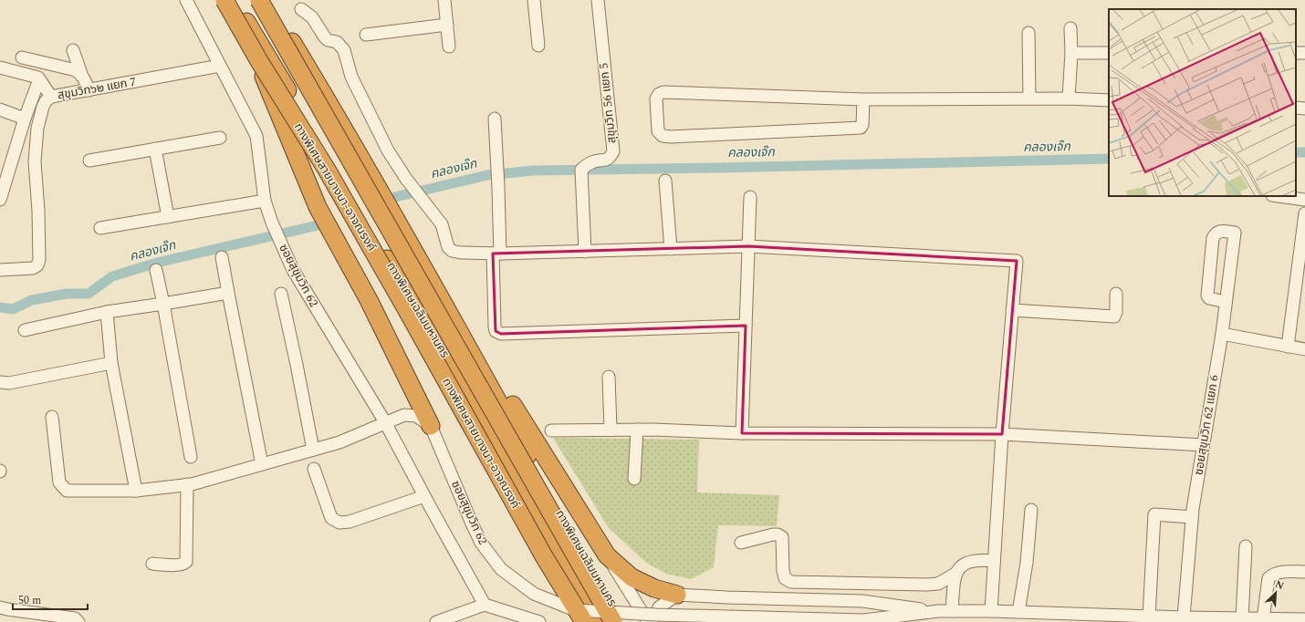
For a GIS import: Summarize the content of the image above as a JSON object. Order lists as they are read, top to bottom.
{
  "streets": {
    "highway": ["ทางพิเศษสายบางนา-อาจณรงค์", "ทางพิเศษเฉลิมมหานคร"],
    "street": [
      "สุขุมวิท๖๒ แยก 7",
      "สุขุมวิท 56 แยก 5",
      "ซอยสุขุมวิท 62",
      "ซอยสุขุมวิท 62 แยก 6"
    ]
  },
  "crossings": [
    ["สุขุมวิท๖๒ แยก 7", "ซอยสุขุมวิท 62"],
    ["ซอยสุขุมวิท 62", "ซอยสุขุมวิท 62 แยก 6"]
  ],
  "water": ["คลองเจ๊ก"],
  "scale_bar": "50 m",
  "north": "top right"
}
